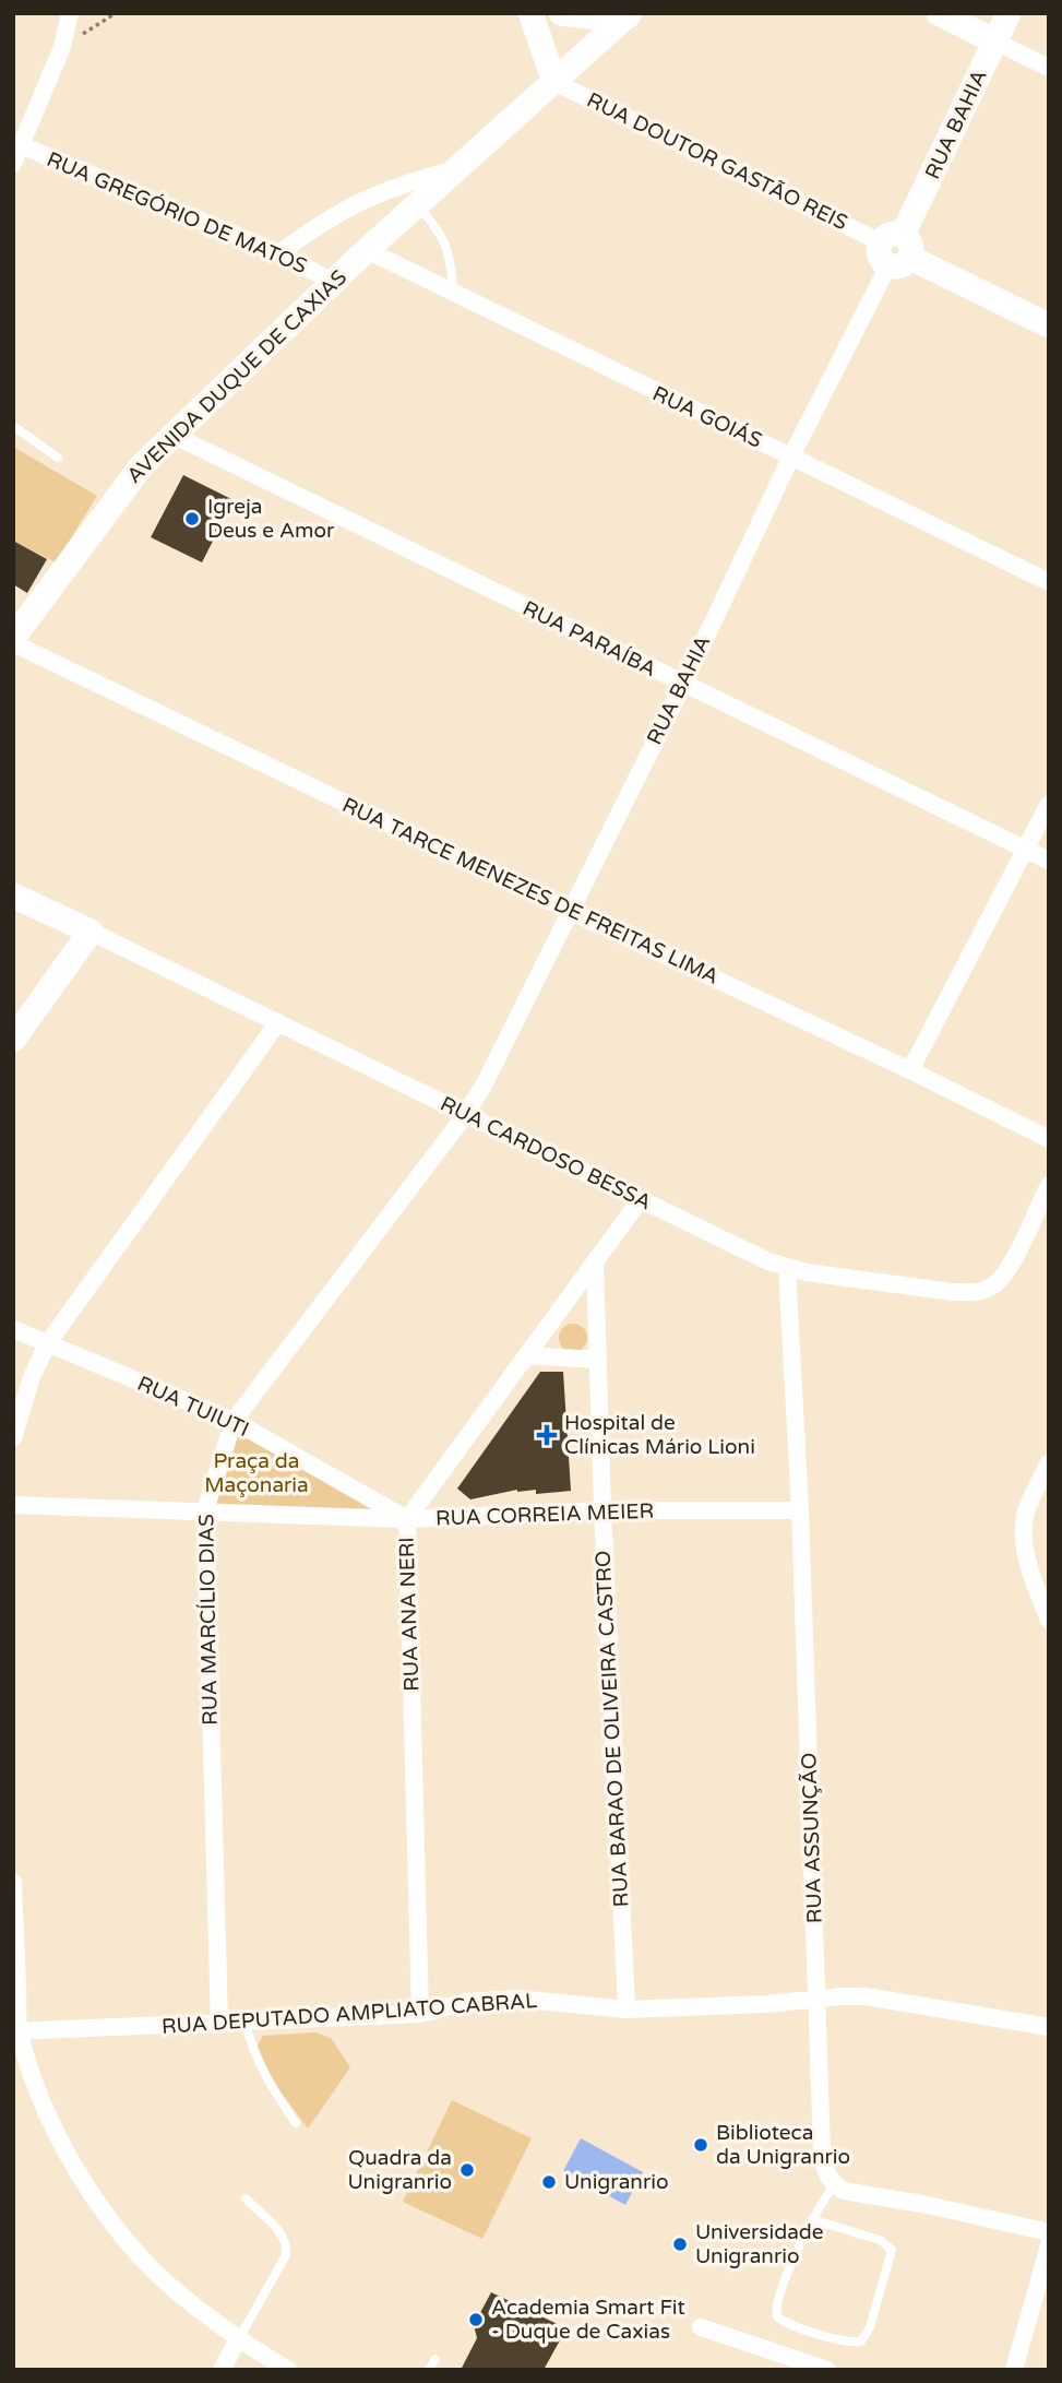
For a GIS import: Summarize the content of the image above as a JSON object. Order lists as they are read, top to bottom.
{
  "streets": {
    "main road": [
      "RUA BAHIA",
      "RUA DOUTOR GASTÃO REIS",
      "AVENIDA DUQUE DE CAXIAS",
      "RUA CARDOSO BESSA"
    ],
    "street": [
      "RUA GREGÓRIO DE MATOS",
      "RUA GOIÁS",
      "RUA PARAÍBA",
      "RUA TARCE MENEZES DE FREITAS LIMA",
      "RUA TUIUTI",
      "RUA CORREIA MEIER",
      "RUA ANA NERI",
      "RUA MARCÍLIO DIAS",
      "RUA BARAO DE OLIVEIRA CASTRO",
      "RUA ASSUNÇÃO",
      "RUA DEPUTADO AMPLIATO CABRAL"
    ]
  },
  "crossings": [
    ["RUA BAHIA", "RUA DOUTOR GASTÃO REIS"],
    ["RUA BAHIA", "RUA GOIÁS"],
    ["RUA BAHIA", "RUA PARAÍBA"],
    ["RUA BAHIA", "RUA TARCE MENEZES DE FREITAS LIMA"],
    ["RUA BAHIA", "RUA CARDOSO BESSA"],
    ["RUA BAHIA", "RUA MARCÍLIO DIAS"],
    ["RUA DOUTOR GASTÃO REIS", "AVENIDA DUQUE DE CAXIAS"],
    ["RUA GREGÓRIO DE MATOS", "AVENIDA DUQUE DE CAXIAS"],
    ["AVENIDA DUQUE DE CAXIAS", "RUA GOIÁS"],
    ["AVENIDA DUQUE DE CAXIAS", "RUA PARAÍBA"],
    ["AVENIDA DUQUE DE CAXIAS", "RUA TARCE MENEZES DE FREITAS LIMA"],
    ["RUA CARDOSO BESSA", "RUA ANA NERI"],
    ["RUA CARDOSO BESSA", "RUA MARCÍLIO DIAS"],
    ["RUA CARDOSO BESSA", "RUA ASSUNÇÃO"],
    ["RUA TUIUTI", "RUA CORREIA MEIER"],
    ["RUA TUIUTI", "RUA ANA NERI"],
    ["RUA TUIUTI", "RUA MARCÍLIO DIAS"],
    ["RUA CORREIA MEIER", "RUA ANA NERI"],
    ["RUA CORREIA MEIER", "RUA MARCÍLIO DIAS"],
    ["RUA CORREIA MEIER", "RUA BARAO DE OLIVEIRA CASTRO"],
    ["RUA CORREIA MEIER", "RUA ASSUNÇÃO"],
    ["RUA ANA NERI", "RUA BARAO DE OLIVEIRA CASTRO"],
    ["RUA ANA NERI", "RUA DEPUTADO AMPLIATO CABRAL"],
    ["RUA MARCÍLIO DIAS", "RUA DEPUTADO AMPLIATO CABRAL"],
    ["RUA BARAO DE OLIVEIRA CASTRO", "RUA DEPUTADO AMPLIATO CABRAL"],
    ["RUA ASSUNÇÃO", "RUA DEPUTADO AMPLIATO CABRAL"]
  ],
  "parks": ["Praça da Maçonaria"],
  "places": {
    "other": [
      "Igreja Deus e Amor",
      "Biblioteca da Unigranrio",
      "Quadra da Unigranrio",
      "Unigranrio",
      "Universidade Unigranrio",
      "Academia Smart Fit - Duque de Caxias"
    ],
    "health": ["Hospital de Clínicas Mário Lioni"]
  }
}
